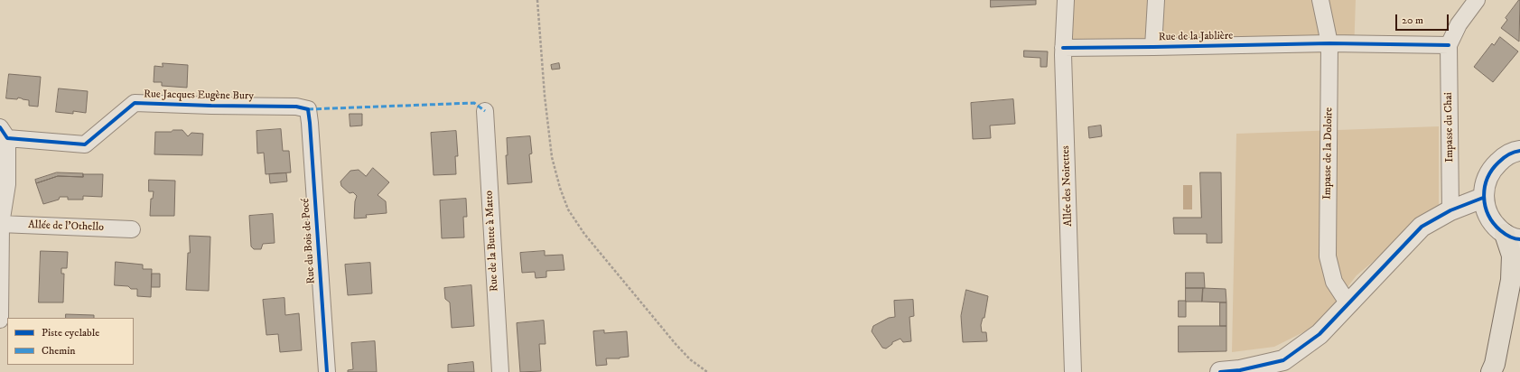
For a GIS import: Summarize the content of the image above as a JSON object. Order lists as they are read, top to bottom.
{
  "streets": {
    "street": [
      "Rue de la Jablière",
      "Rue Jacques Eugène Bury",
      "Impasse du Chai",
      "Impasse de la Doloire",
      "Allée des Noirettes",
      "Allée de l'Othello",
      "Rue du Bois de Pocé",
      "Rue de la Butte à Matto"
    ]
  },
  "crossings": [
    ["Rue de la Jablière", "Impasse de la Doloire"],
    ["Rue de la Jablière", "Allée des Noirettes"],
    ["Rue Jacques Eugène Bury", "Allée de l'Othello"],
    ["Rue Jacques Eugène Bury", "Rue du Bois de Pocé"]
  ],
  "legend": ["Piste cyclable", "Chemin"],
  "scale_bar": "20 m"
}
